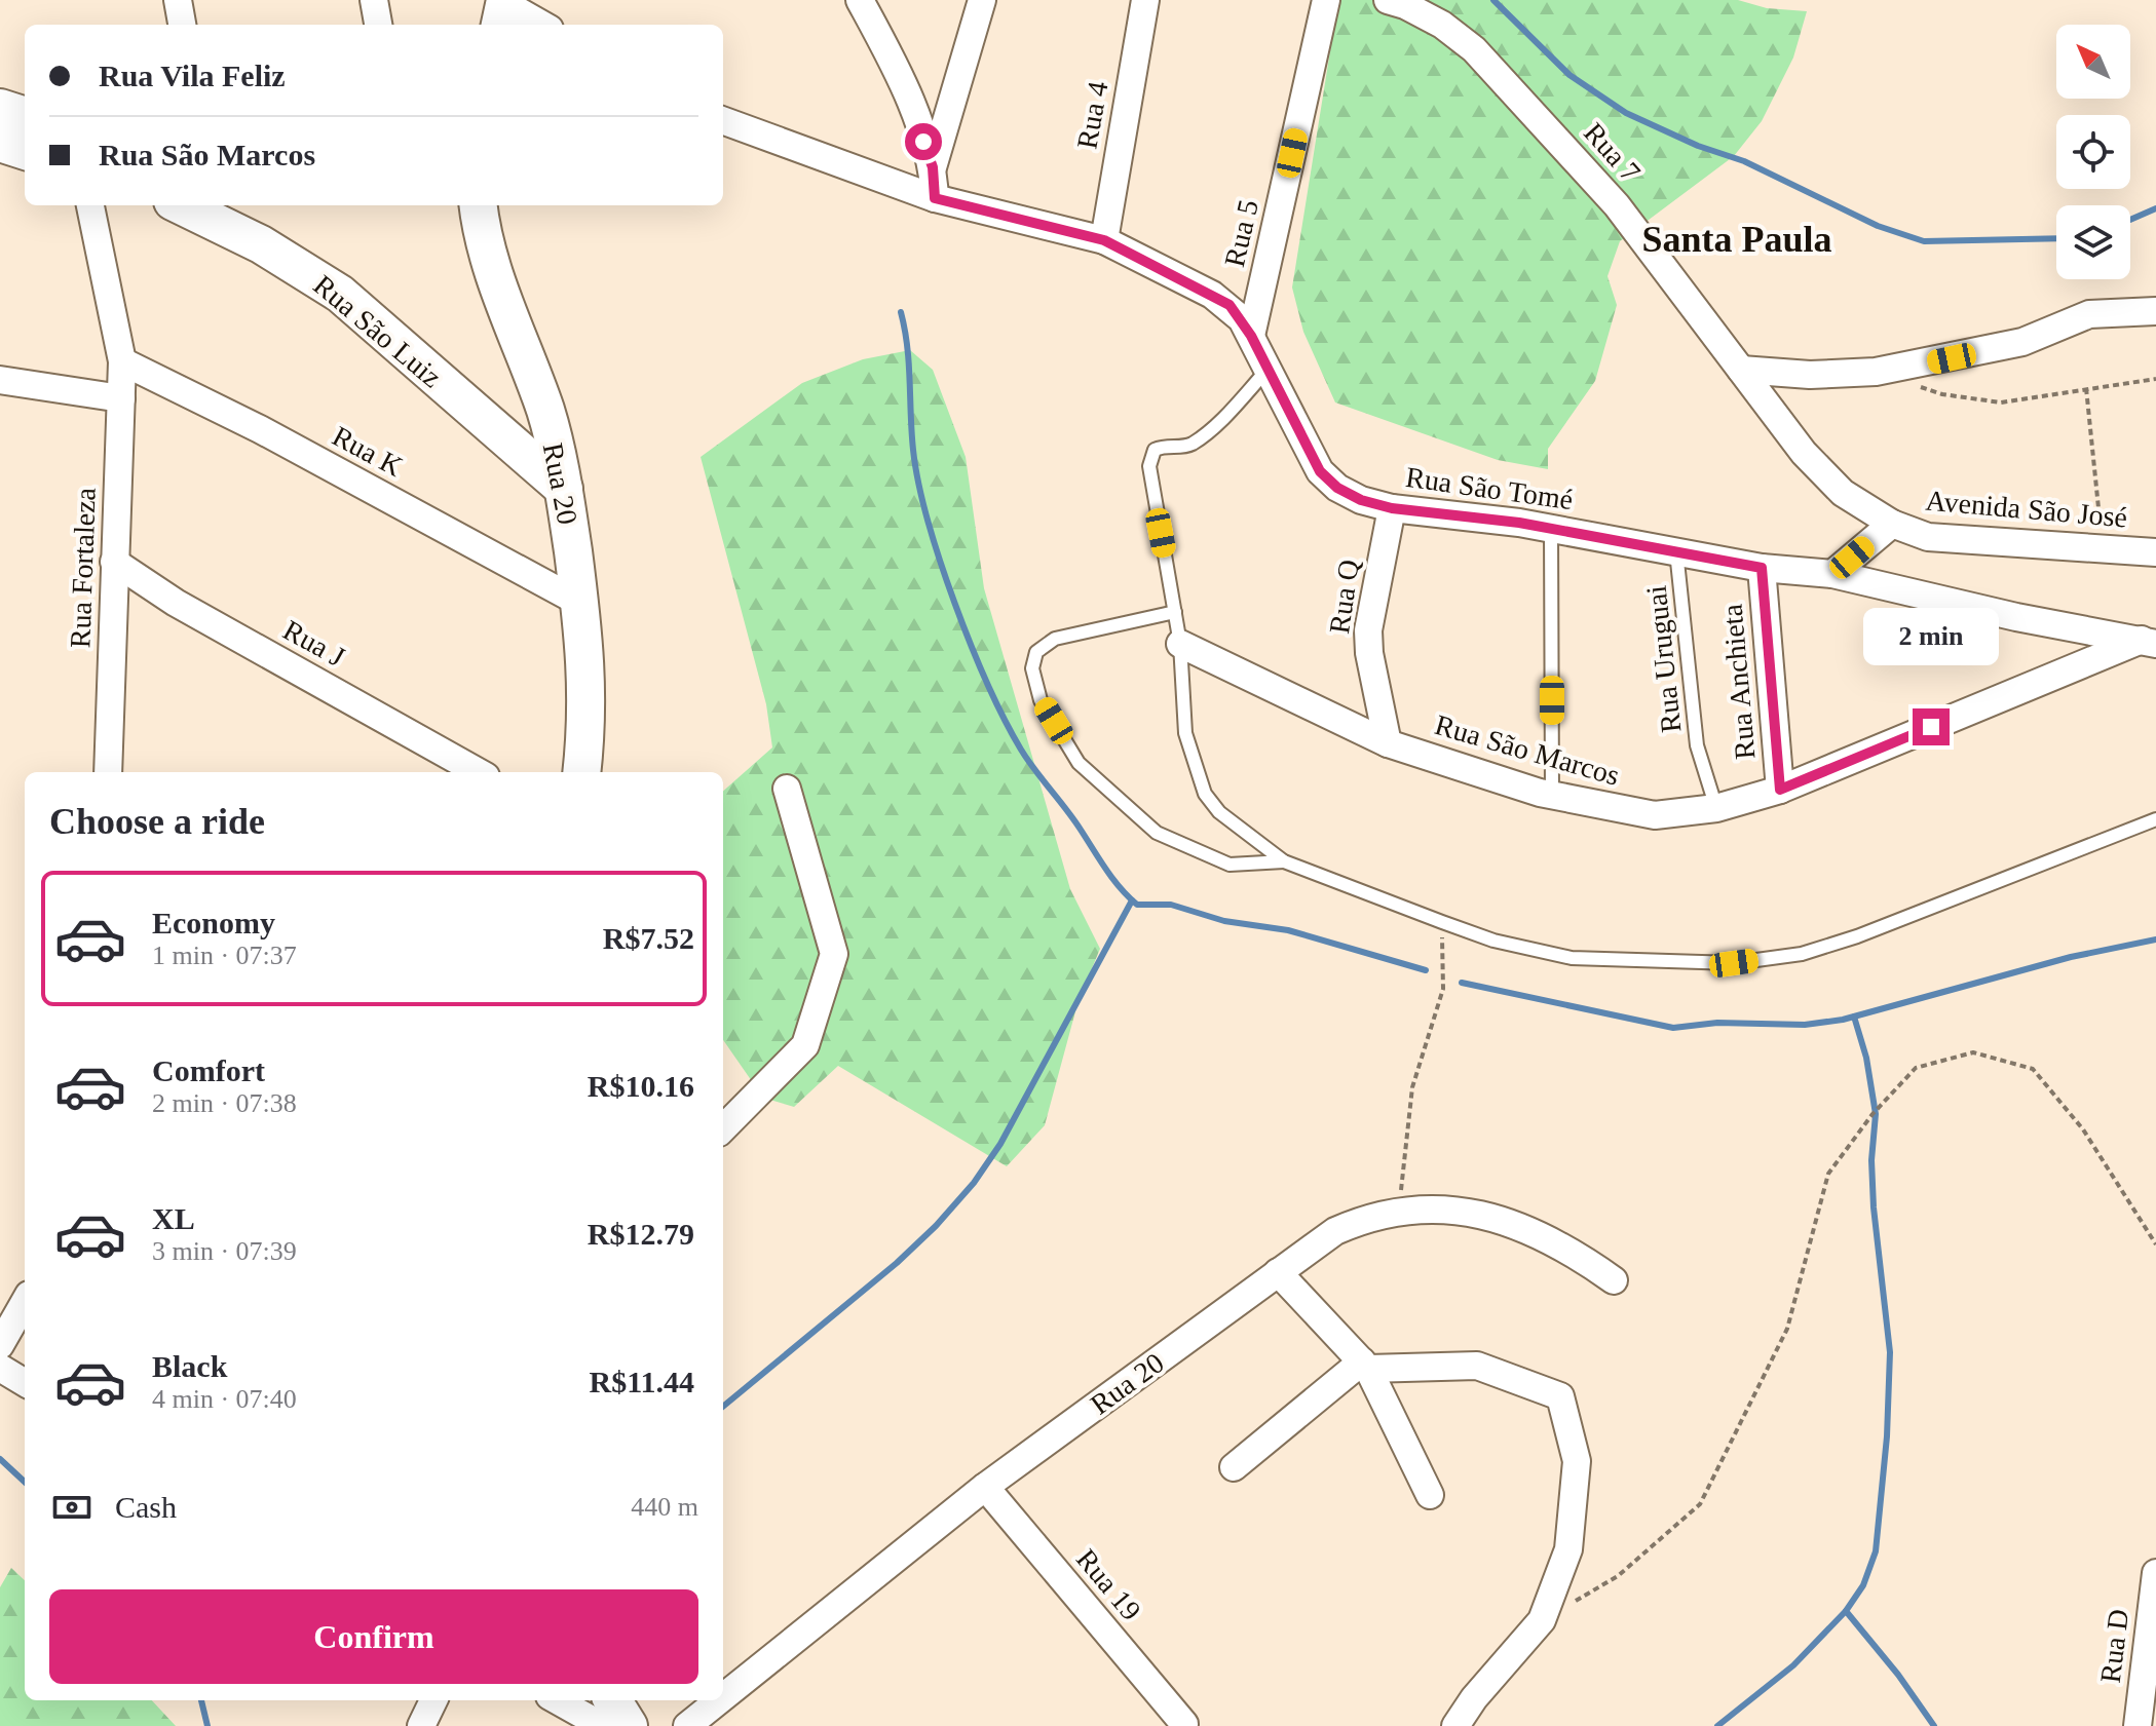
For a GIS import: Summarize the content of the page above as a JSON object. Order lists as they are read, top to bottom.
{
  "streets": {
    "street": [
      "Rua 4",
      "Rua 7",
      "Rua 5",
      "Rua São Luiz",
      "Rua K",
      "Rua 20",
      "Rua São Tomé",
      "Avenida São José",
      "Rua Fortaleza",
      "Rua Q",
      "Rua J",
      "Rua Anchieta",
      "Rua São Marcos",
      "Rua 19",
      "Rua D"
    ],
    "lane": ["Rua Uruguai"]
  },
  "crossings": [
    ["Rua 4", "Rua São Tomé"],
    ["Rua 7", "Avenida São José"],
    ["Rua 5", "Rua São Tomé"],
    ["Rua São Luiz", "Rua 20"],
    ["Rua K", "Rua 20"],
    ["Rua K", "Rua Fortaleza"],
    ["Rua 20", "Rua 19"],
    ["Rua São Tomé", "Rua Q"],
    ["Rua São Tomé", "Rua Uruguai"],
    ["Rua São Tomé", "Rua Anchieta"],
    ["Rua São Tomé", "Rua São Marcos"],
    ["Rua Fortaleza", "Rua J"],
    ["Rua Q", "Rua São Marcos"],
    ["Rua Uruguai", "Rua São Marcos"],
    ["Rua Anchieta", "Rua São Marcos"]
  ],
  "districts": ["Santa Paula"],
  "north": "top left",
  "page": {
    "banner": ["Rua Vila Feliz", "Rua São Marcos"],
    "bubble": "2 min",
    "heading": "Choose a ride",
    "list": [
      {
        "name": "Economy",
        "note": "1 min · 07:37",
        "value": "R$7.52"
      },
      {
        "name": "Comfort",
        "note": "2 min · 07:38",
        "value": "R$10.16"
      },
      {
        "name": "XL",
        "note": "3 min · 07:39",
        "value": "R$12.79"
      },
      {
        "name": "Black",
        "note": "4 min · 07:40",
        "value": "R$11.44"
      }
    ],
    "pay": ["Cash", "440 m"],
    "buttons": "Confirm"
  }
}
